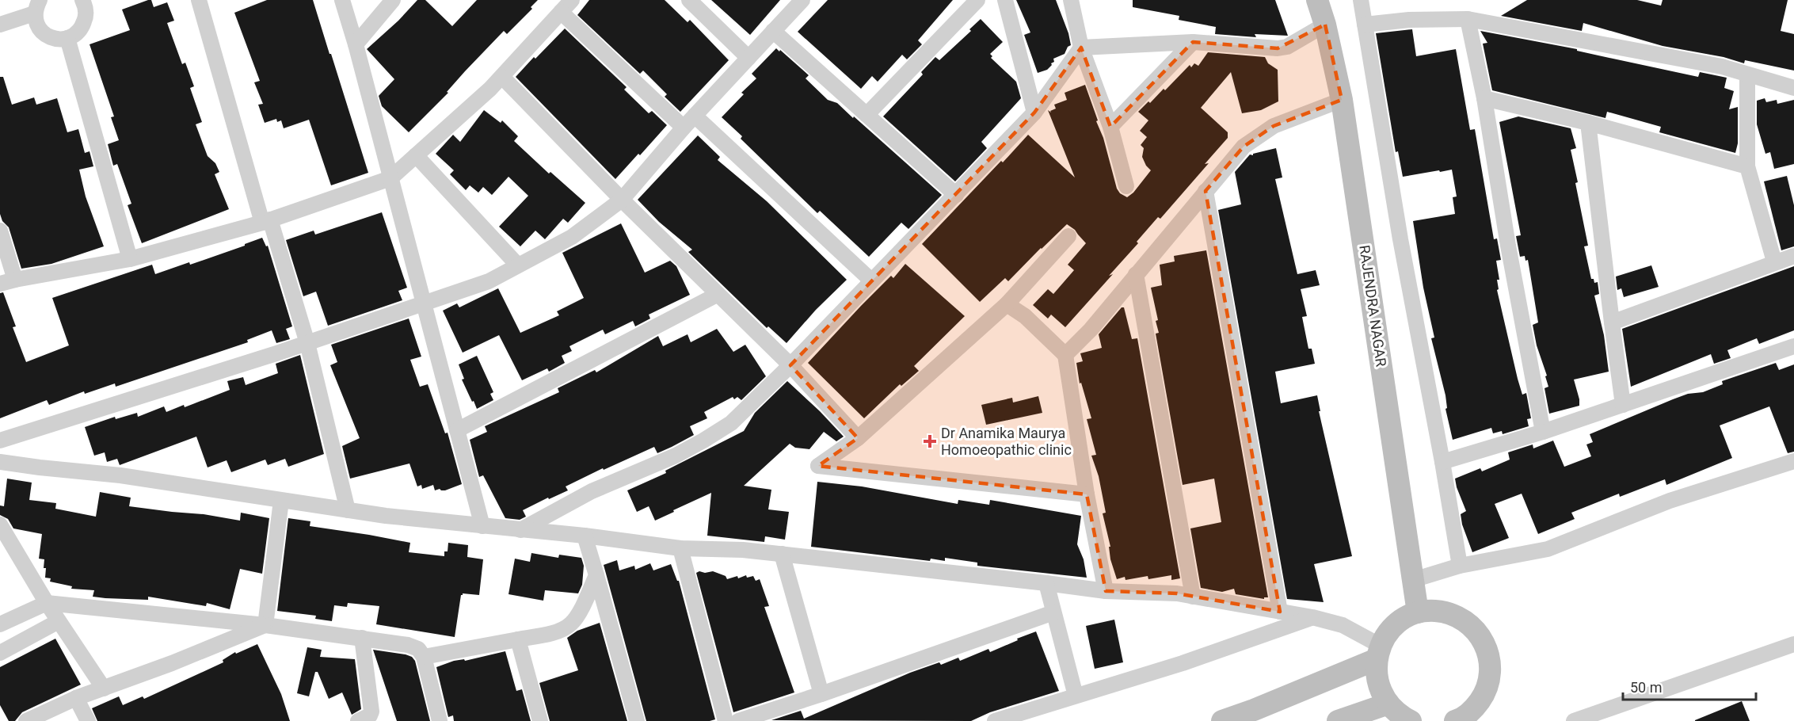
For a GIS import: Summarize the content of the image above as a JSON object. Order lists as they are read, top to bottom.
{
  "streets": {
    "street": ["RAJENDRA NAGAR"]
  },
  "places": {
    "health": ["Dr Anamika Maurya Homoeopathic clinic"]
  },
  "scale_bar": "50 m"
}
